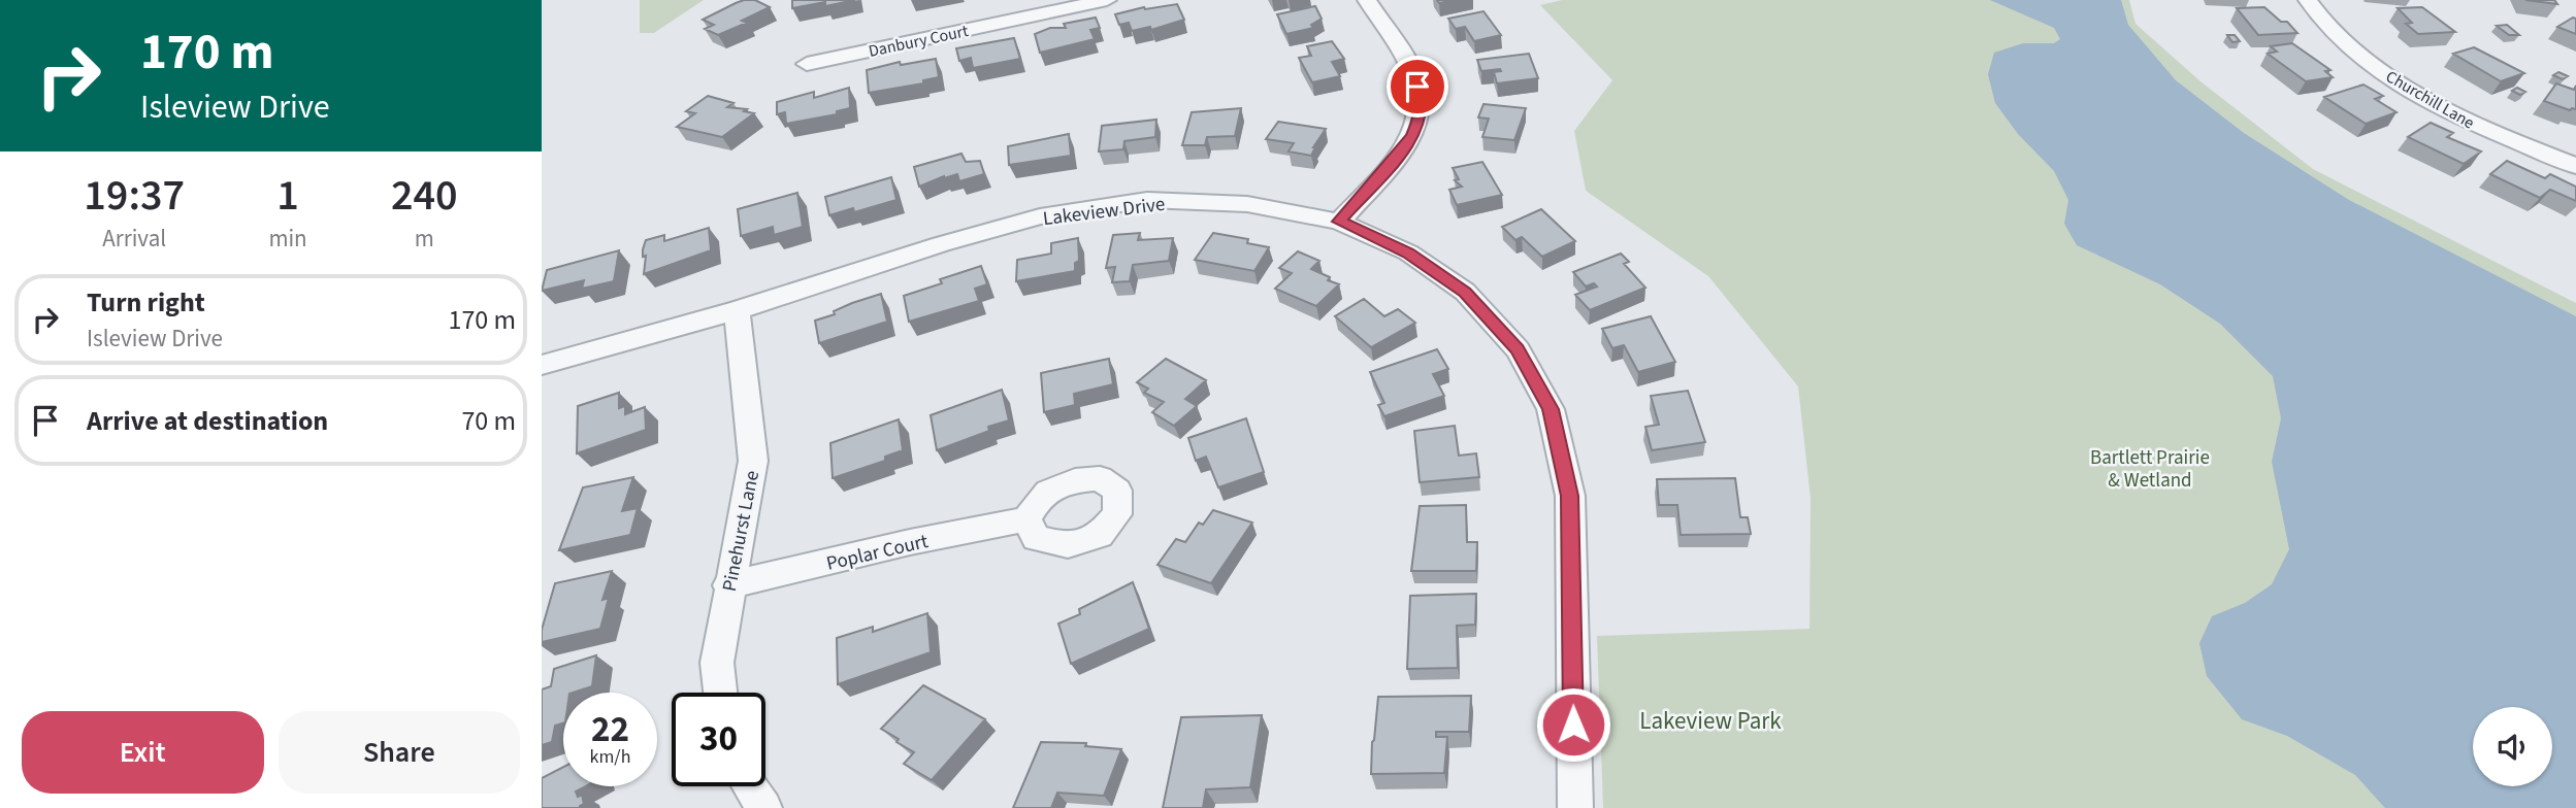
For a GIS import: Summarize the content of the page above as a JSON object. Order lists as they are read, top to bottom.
{
  "streets": {
    "street": [
      "Danbury Court",
      "Churchill Lane",
      "Lakeview Drive",
      "Pinehurst Lane",
      "Poplar Court"
    ]
  },
  "crossings": [
    ["Lakeview Drive", "Pinehurst Lane"],
    ["Pinehurst Lane", "Poplar Court"]
  ],
  "parks": ["Bartlett Prairie & Wetland", "Lakeview Park"],
  "page": {
    "turn": ["170 m", "Isleview Drive"],
    "eta": [
      "19:37",
      "Arrival",
      "1",
      "min",
      "240",
      "m"
    ],
    "list": [
      {
        "name": "Turn right",
        "note": "Isleview Drive",
        "value": "170 m"
      },
      {
        "name": "Arrive at destination",
        "value": "70 m"
      }
    ],
    "speed": "22 km/h",
    "limit": "30",
    "buttons": ["Exit", "Share"]
  }
}
